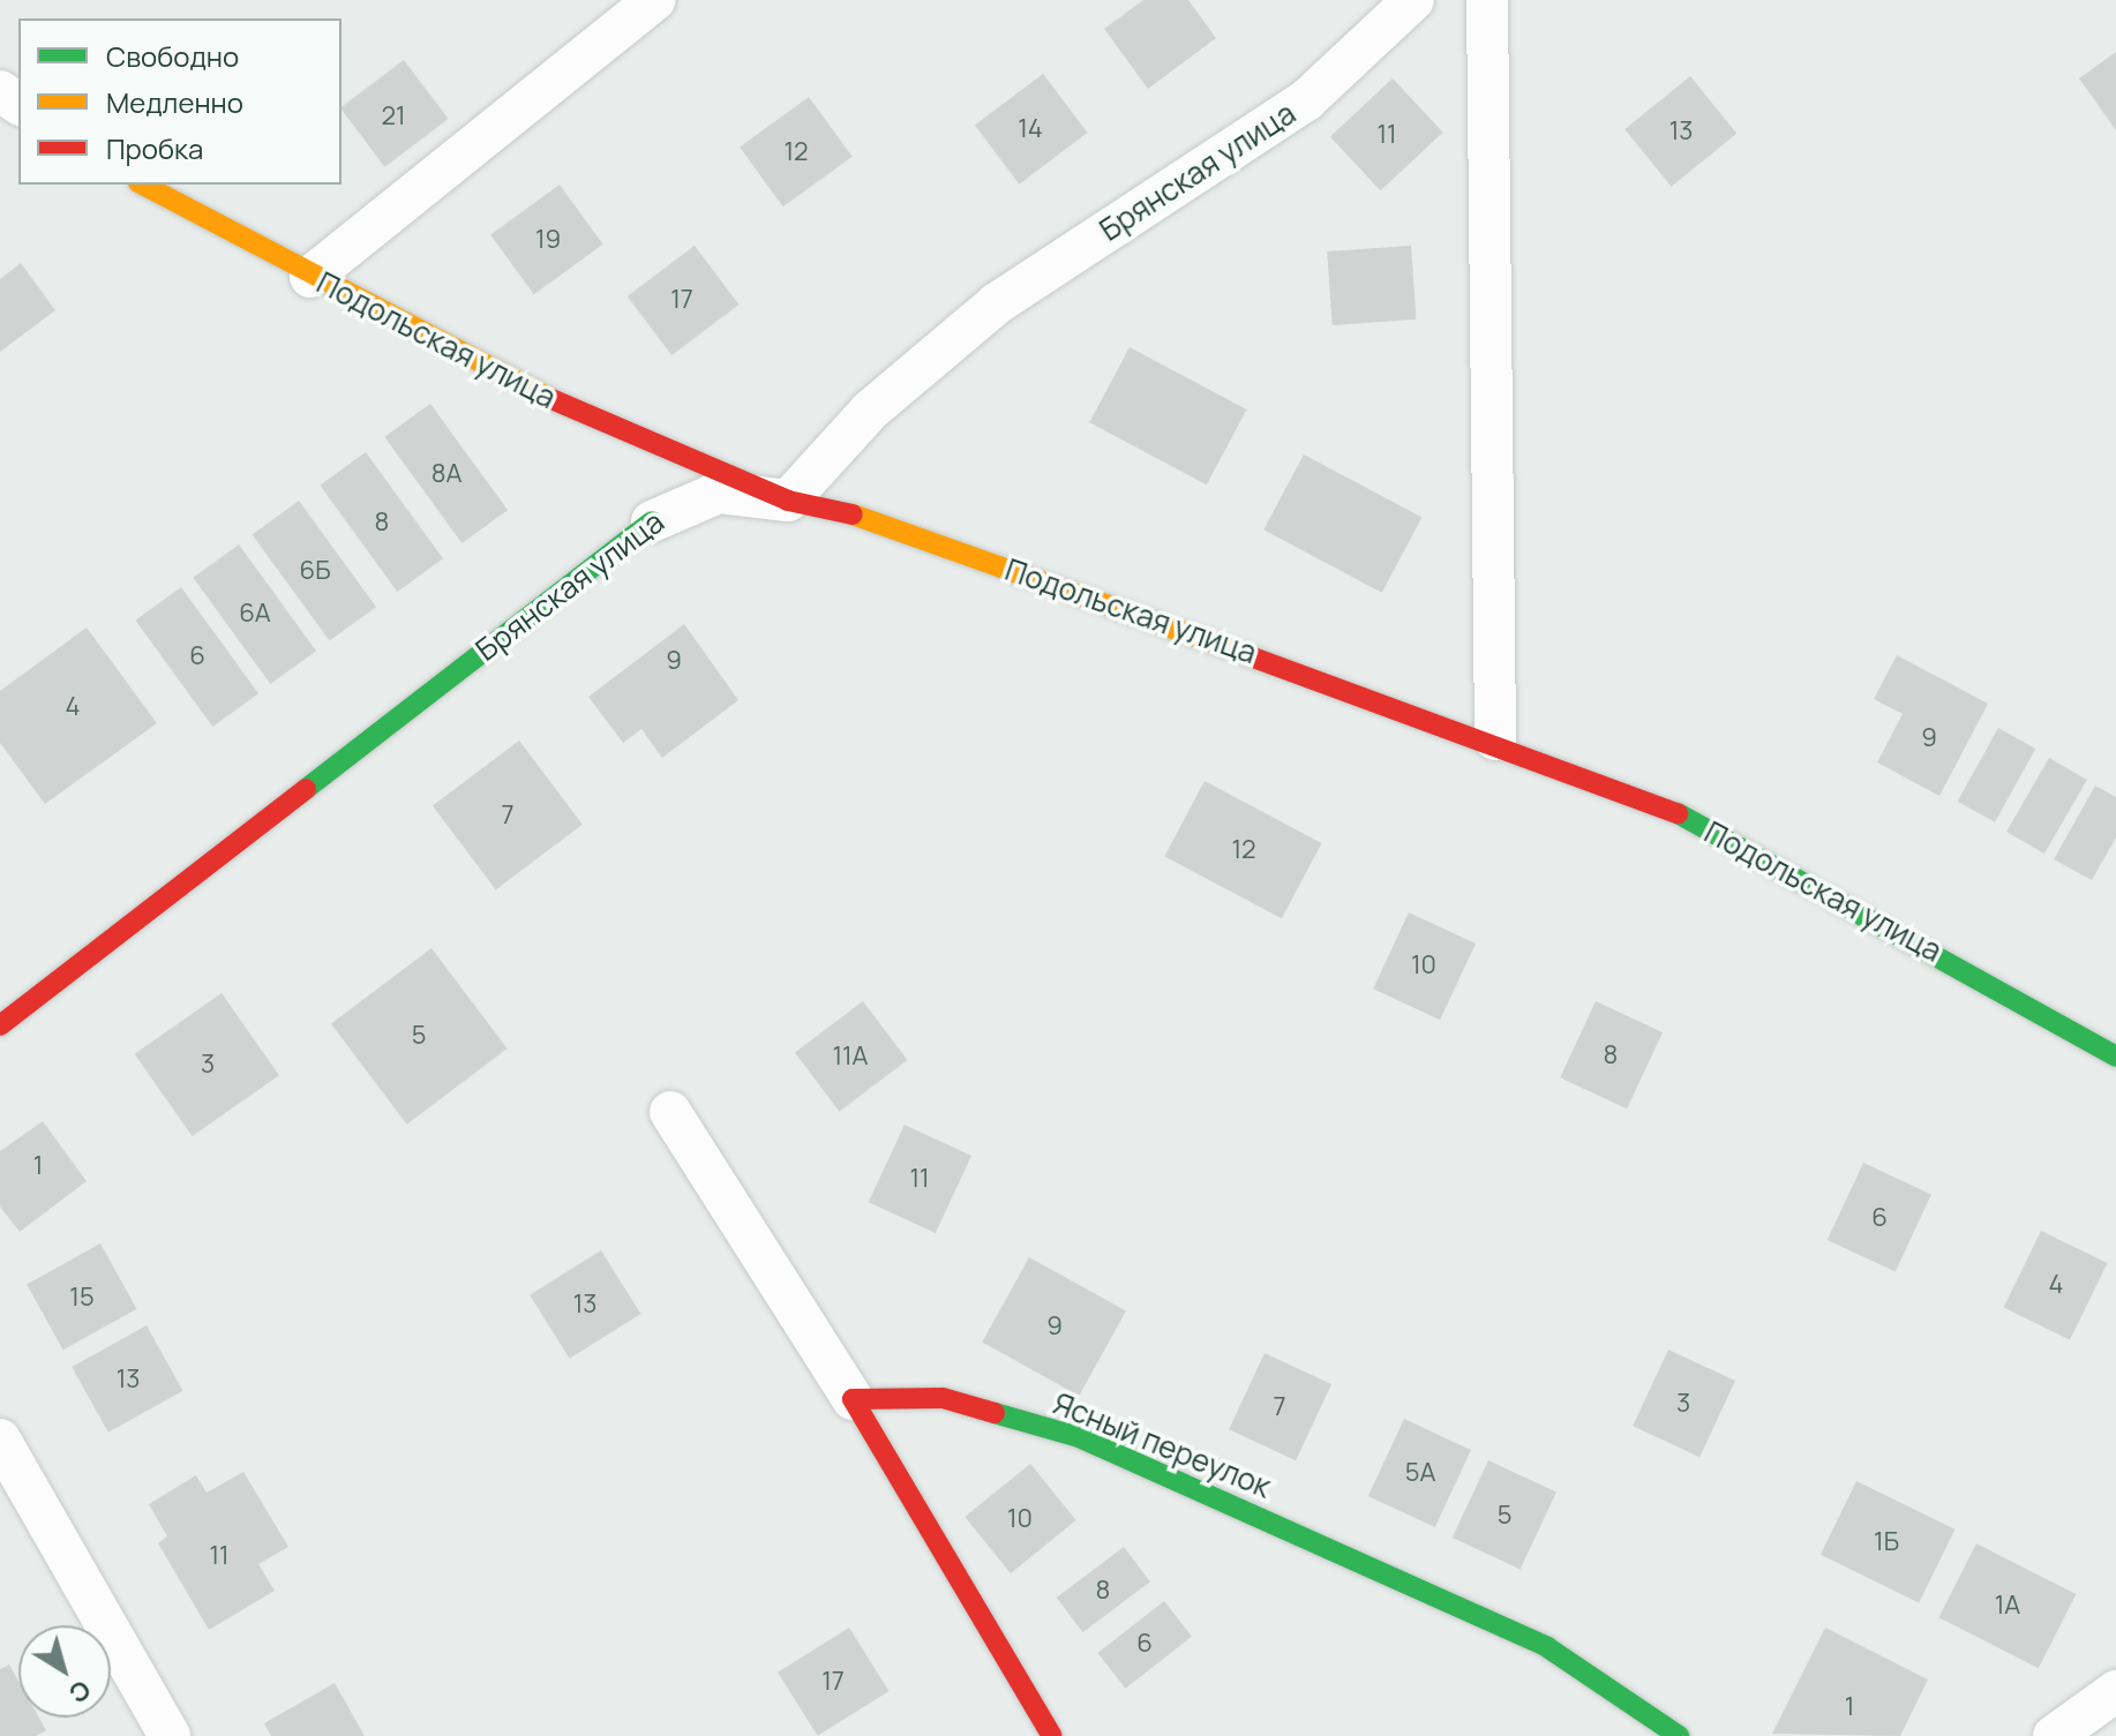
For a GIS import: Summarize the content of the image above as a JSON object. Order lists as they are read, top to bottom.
{
  "streets": {
    "street": ["Брянская улица", "Подольская улица", "Ясный переулок"]
  },
  "crossings": [
    ["Брянская улица", "Подольская улица"]
  ],
  "house_numbers": [
    "21",
    "14",
    "13",
    "11",
    "12",
    "19",
    "17",
    "8А",
    "8",
    "6Б",
    "6А",
    "6",
    "9",
    "4",
    "9",
    "7",
    "12",
    "10",
    "5",
    "8",
    "11А",
    "3",
    "1",
    "11",
    "6",
    "4",
    "15",
    "13",
    "9",
    "13",
    "3",
    "7",
    "5А",
    "5",
    "10",
    "1Б",
    "11",
    "8",
    "1А",
    "6",
    "17",
    "1"
  ],
  "legend": ["Свободно", "Медленно", "Пробка"],
  "north": "bottom right"
}
